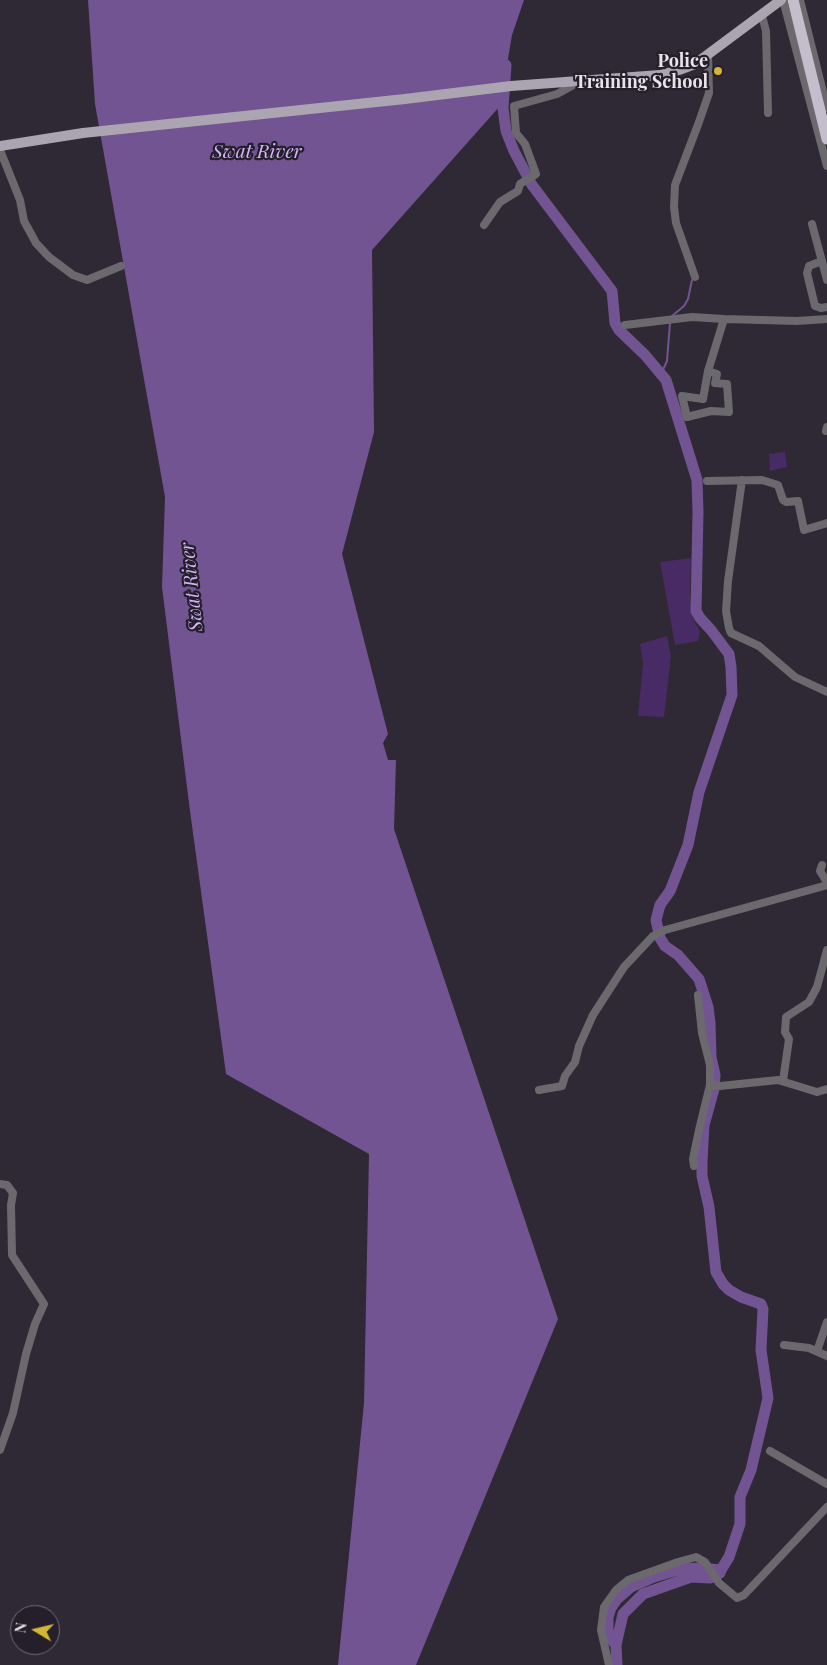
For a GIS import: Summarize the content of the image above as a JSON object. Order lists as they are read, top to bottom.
{
  "water": ["Swat River"],
  "places": ["Police Training School"],
  "north": "left"
}
